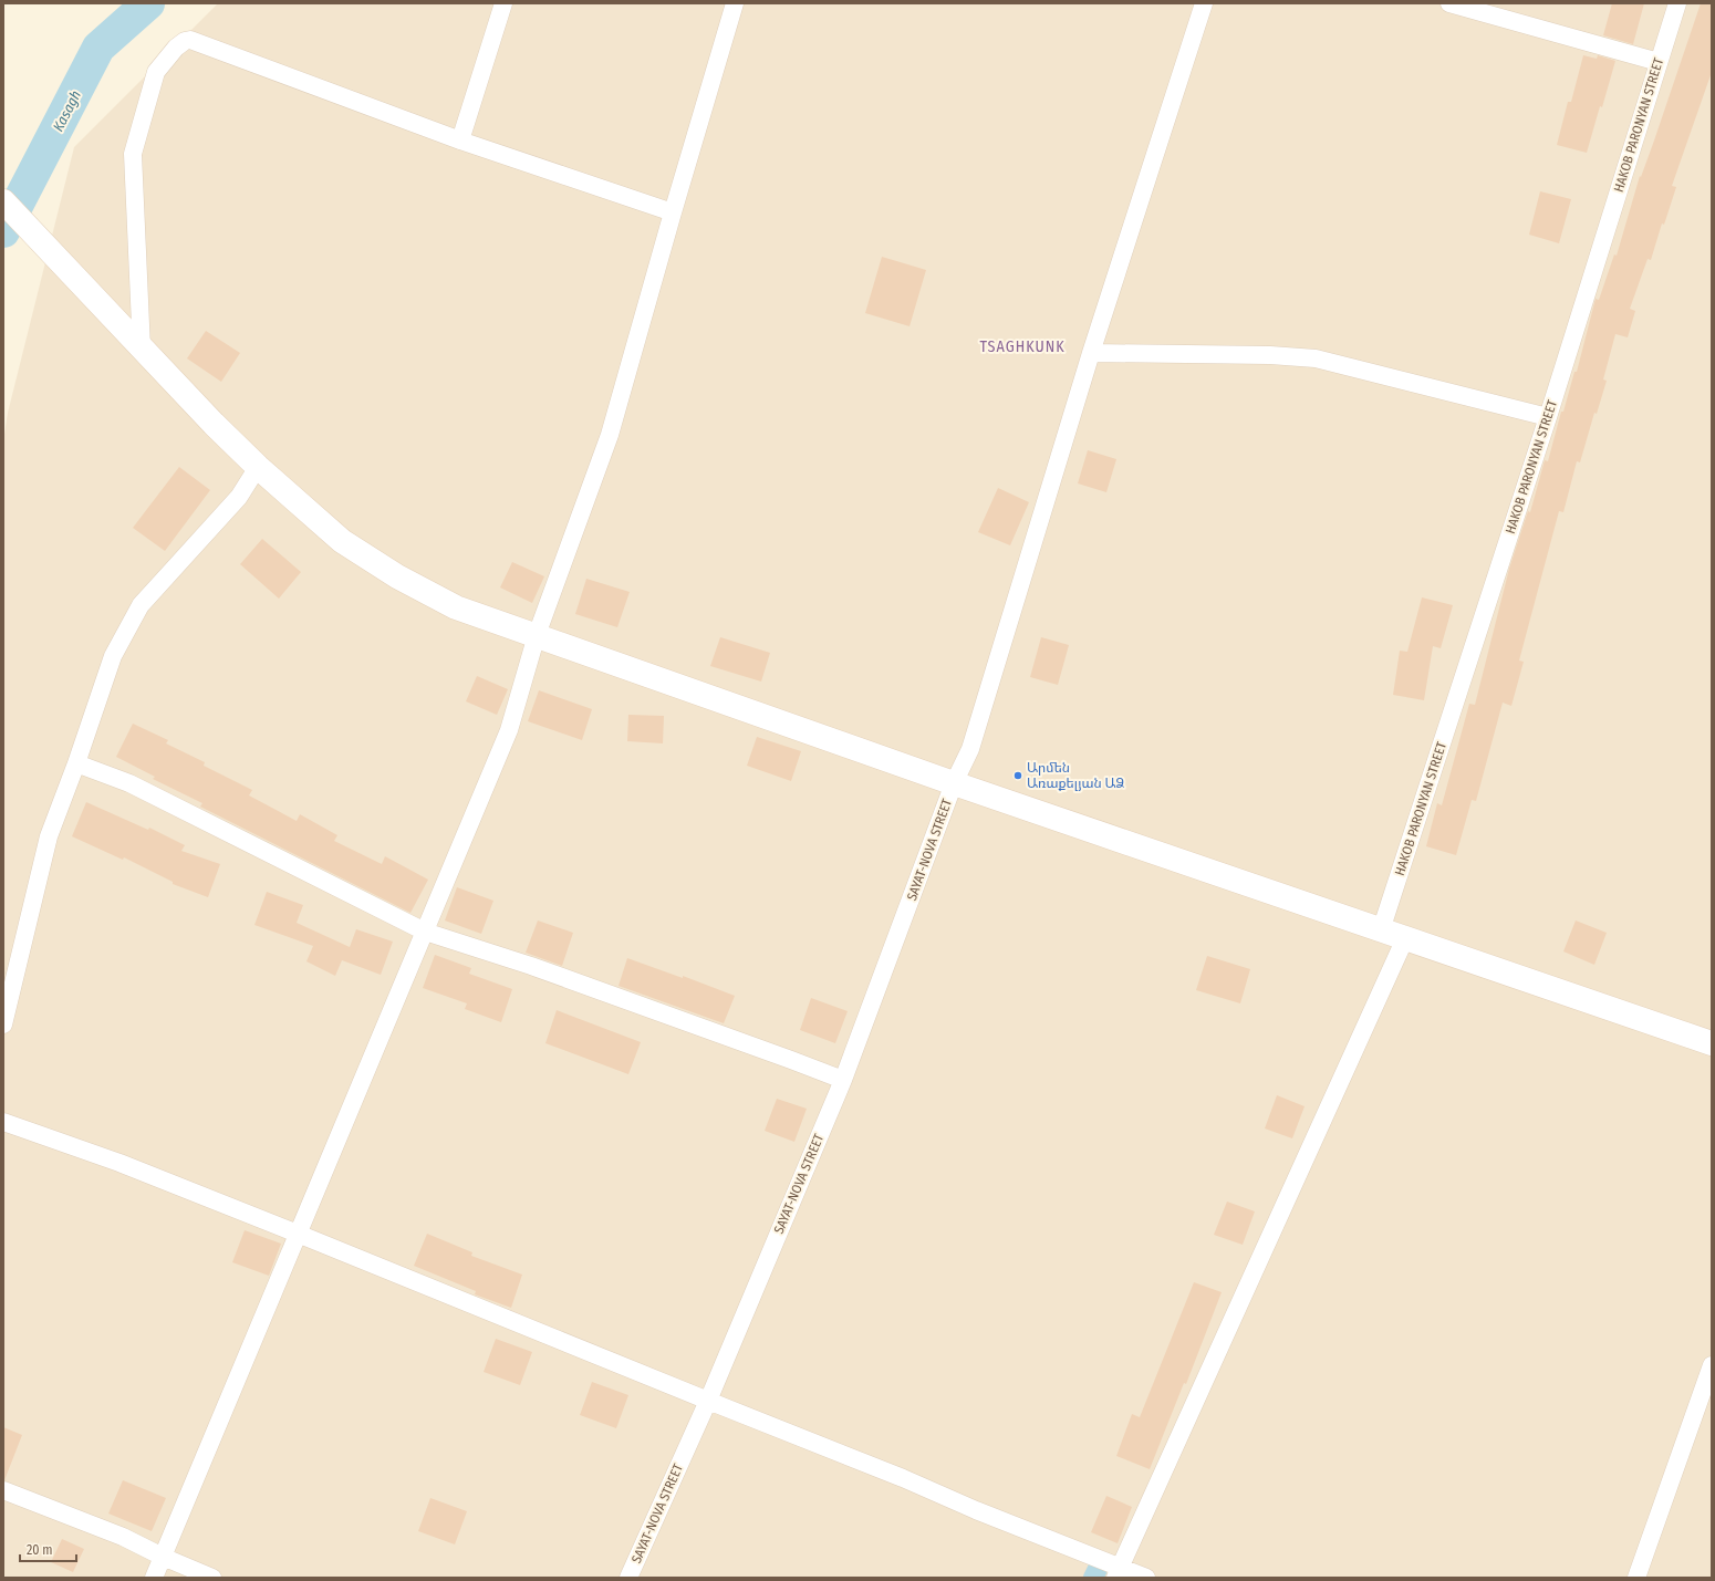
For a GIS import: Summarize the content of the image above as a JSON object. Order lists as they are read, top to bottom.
{
  "streets": {
    "street": ["HAKOB PARONYAN STREET", "SAYAT-NOVA STREET"]
  },
  "districts": ["TSAGHKUNK"],
  "water": ["Kasagh"],
  "places": ["Արմեն Առաքելյան ԱՁ"],
  "scale_bar": "20 m"
}
